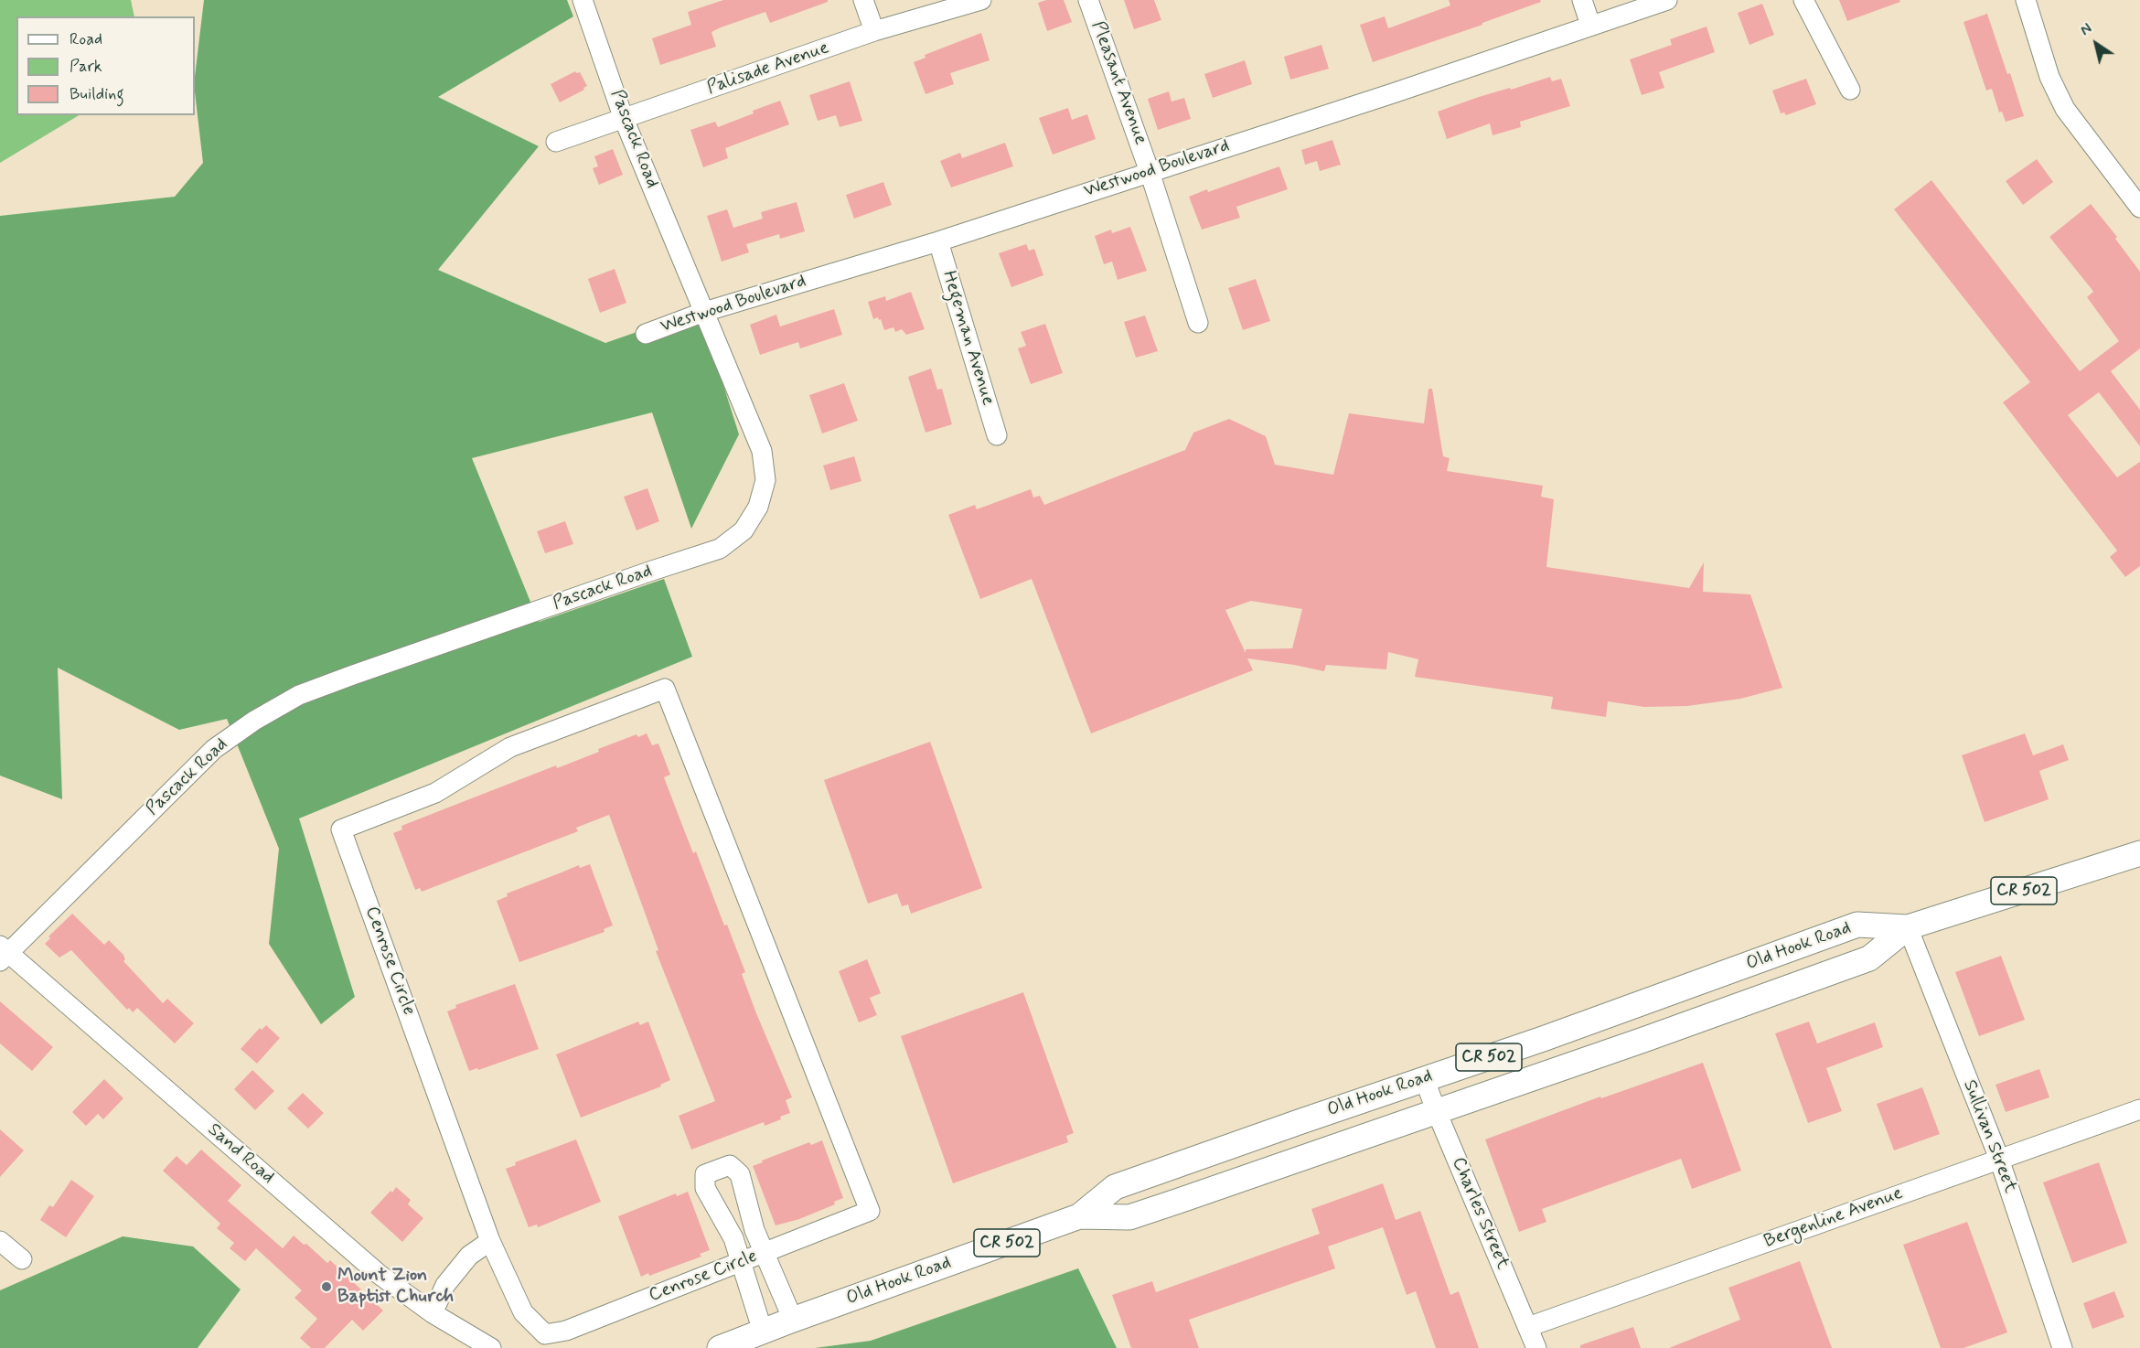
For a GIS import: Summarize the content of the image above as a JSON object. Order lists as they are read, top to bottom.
{
  "streets": {
    "main road": ["CR 502", "Old Hook Road"],
    "street": [
      "Palisade Avenue",
      "Pleasant Avenue",
      "Pascack Road",
      "Westwood Boulevard",
      "Hegeman Avenue",
      "Cenrose Circle",
      "Sullivan Street",
      "Sand Road",
      "Charles Street",
      "Bergenline Avenue"
    ]
  },
  "crossings": [
    ["Palisade Avenue", "Pascack Road"],
    ["Pleasant Avenue", "Westwood Boulevard"],
    ["Pascack Road", "Westwood Boulevard"],
    ["Pascack Road", "Sand Road"],
    ["Westwood Boulevard", "Hegeman Avenue"],
    ["Old Hook Road", "Sullivan Street"],
    ["Old Hook Road", "Charles Street"],
    ["Sullivan Street", "Bergenline Avenue"],
    ["Charles Street", "Bergenline Avenue"]
  ],
  "places": ["Mount Zion Baptist Church"],
  "legend": ["Road", "Park", "Building"],
  "north": "top left"
}
